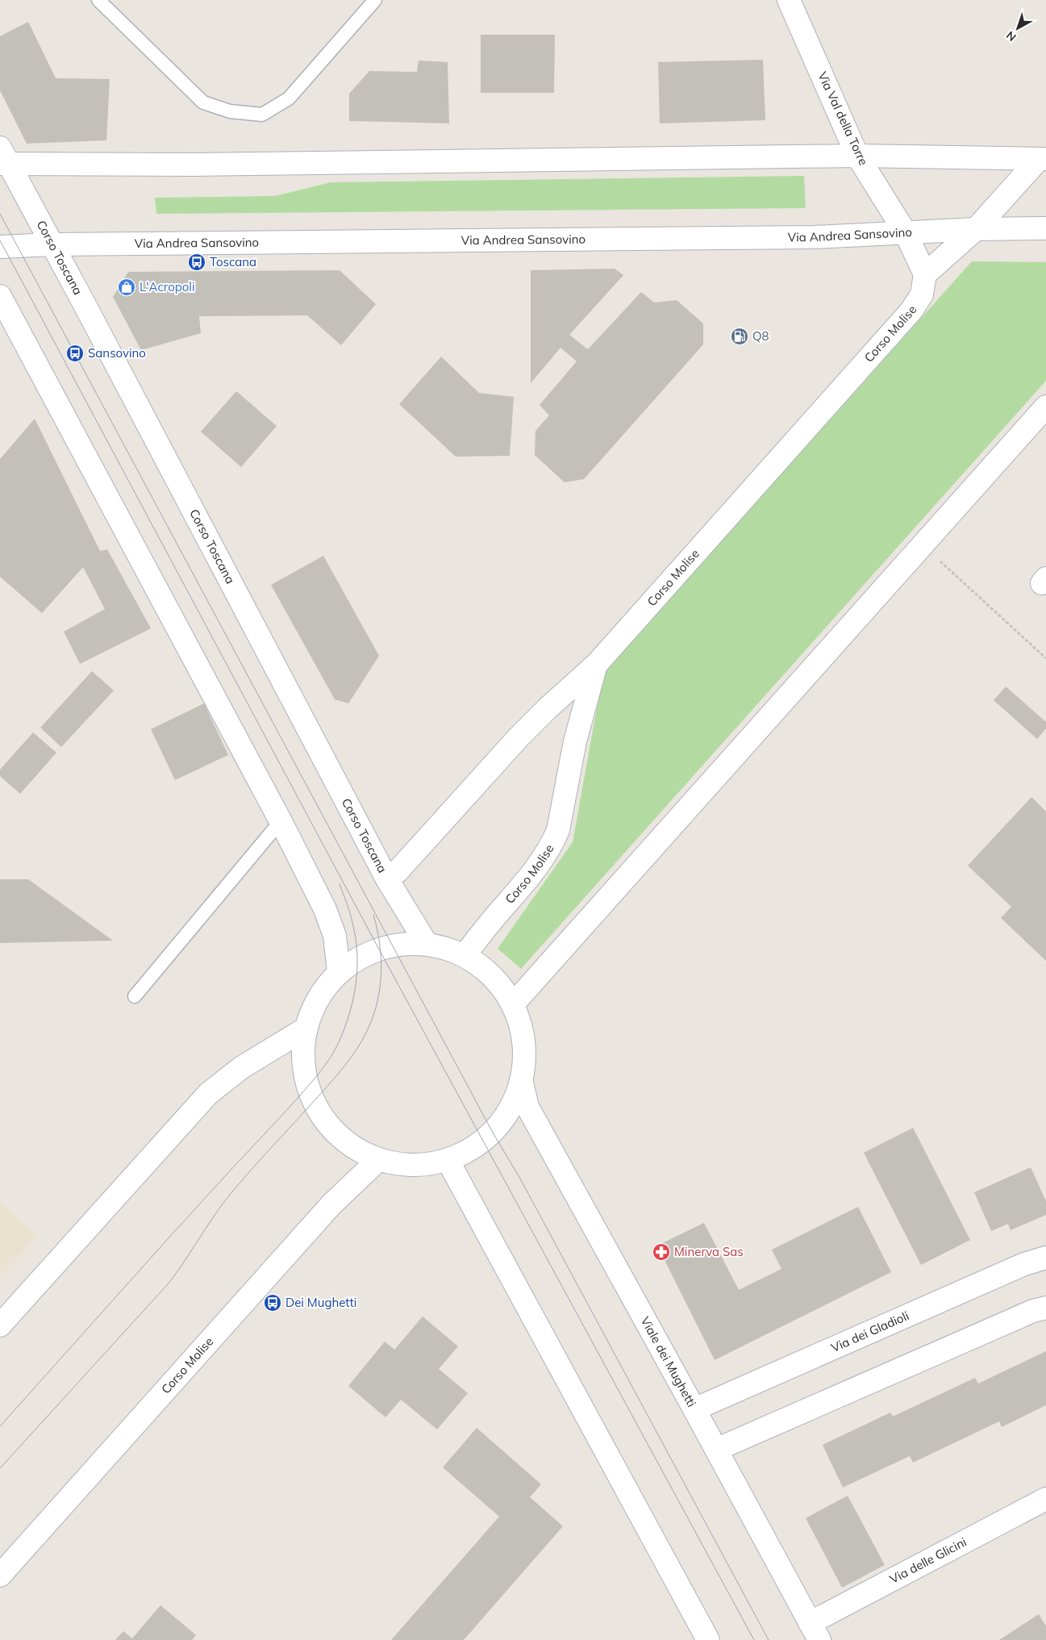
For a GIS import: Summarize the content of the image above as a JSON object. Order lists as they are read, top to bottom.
{
  "streets": {
    "street": [
      "Via Val della Torre",
      "Via Andrea Sansovino",
      "Corso Toscana",
      "Corso Molise",
      "Via dei Gladioli",
      "Viale dei Mughetti",
      "Via delle Glicini"
    ]
  },
  "crossings": [
    ["Via Val della Torre", "Via Andrea Sansovino"],
    ["Via Andrea Sansovino", "Corso Toscana"],
    ["Via dei Gladioli", "Viale dei Mughetti"],
    ["Viale dei Mughetti", "Via delle Glicini"]
  ],
  "places": {
    "bus stop": ["Toscana", "Sansovino", "Dei Mughetti"],
    "shop": ["L'Acropoli"],
    "fuel station": ["Q8"],
    "pharmacy": ["Minerva Sas"]
  },
  "north": "bottom left"
}
